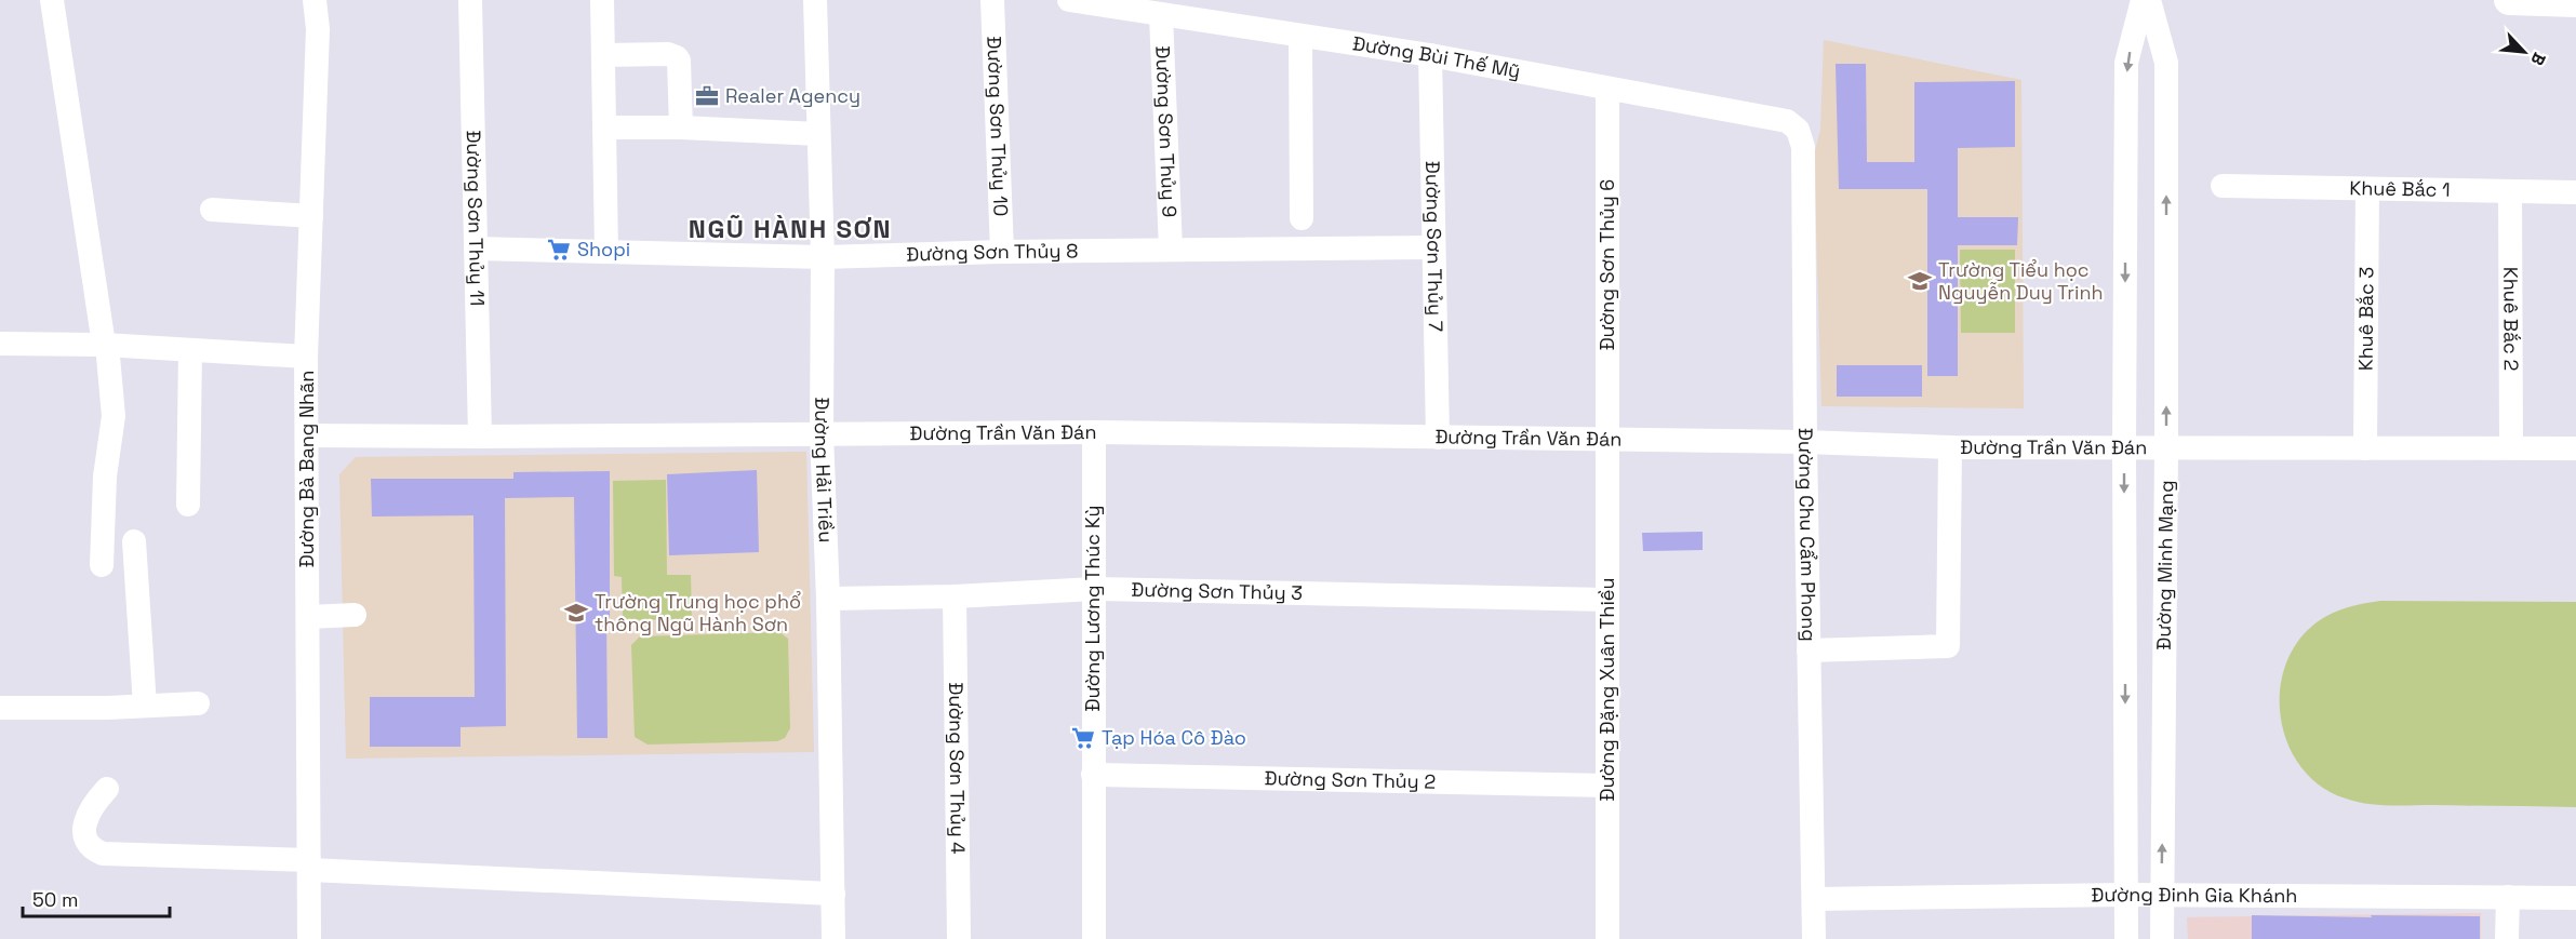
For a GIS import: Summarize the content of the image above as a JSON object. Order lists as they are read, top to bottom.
{
  "streets": {
    "street": [
      "Đường Bùi Thế Mỹ",
      "Đường Sơn Thủy 10",
      "Đường Sơn Thủy 9",
      "Khuê Bắc 1",
      "Đường Sơn Thủy 11",
      "Đường Sơn Thủy 7",
      "Đường Sơn Thủy 8",
      "Đường Sơn Thủy 6",
      "Khuê Bắc 3",
      "Khuê Bắc 2",
      "Đường Trần Văn Đán",
      "Đường Bà Bang Nhãn",
      "Đường Hải Triều",
      "Đường Chu Cẩm Phong",
      "Đường Minh Mạng",
      "Đường Sơn Thủy 3",
      "Đường Lương Thúc Kỳ",
      "Đường Đặng Xuân Thiều",
      "Đường Sơn Thủy 4",
      "Đường Sơn Thủy 2",
      "Đường Đinh Gia Khánh"
    ]
  },
  "crossings": [
    ["Đường Bùi Thế Mỹ", "Đường Sơn Thủy 9"],
    ["Đường Bùi Thế Mỹ", "Đường Sơn Thủy 7"],
    ["Đường Bùi Thế Mỹ", "Đường Sơn Thủy 6"],
    ["Đường Bùi Thế Mỹ", "Đường Chu Cẩm Phong"],
    ["Đường Sơn Thủy 10", "Đường Sơn Thủy 8"],
    ["Đường Sơn Thủy 9", "Đường Sơn Thủy 8"],
    ["Khuê Bắc 1", "Khuê Bắc 3"],
    ["Khuê Bắc 1", "Khuê Bắc 2"],
    ["Đường Sơn Thủy 11", "Đường Sơn Thủy 8"],
    ["Đường Sơn Thủy 11", "Đường Trần Văn Đán"],
    ["Đường Sơn Thủy 7", "Đường Sơn Thủy 8"],
    ["Đường Sơn Thủy 7", "Đường Trần Văn Đán"],
    ["Đường Sơn Thủy 8", "Đường Hải Triều"],
    ["Đường Sơn Thủy 6", "Đường Trần Văn Đán"],
    ["Đường Sơn Thủy 6", "Đường Đặng Xuân Thiều"],
    ["Khuê Bắc 3", "Đường Trần Văn Đán"],
    ["Khuê Bắc 2", "Đường Trần Văn Đán"],
    ["Đường Trần Văn Đán", "Đường Bà Bang Nhãn"],
    ["Đường Trần Văn Đán", "Đường Hải Triều"],
    ["Đường Trần Văn Đán", "Đường Chu Cẩm Phong"],
    ["Đường Trần Văn Đán", "Đường Minh Mạng"],
    ["Đường Trần Văn Đán", "Đường Lương Thúc Kỳ"],
    ["Đường Trần Văn Đán", "Đường Đặng Xuân Thiều"],
    ["Đường Hải Triều", "Đường Sơn Thủy 3"],
    ["Đường Chu Cẩm Phong", "Đường Đinh Gia Khánh"],
    ["Đường Minh Mạng", "Đường Đinh Gia Khánh"],
    ["Đường Sơn Thủy 3", "Đường Lương Thúc Kỳ"],
    ["Đường Sơn Thủy 3", "Đường Đặng Xuân Thiều"],
    ["Đường Sơn Thủy 3", "Đường Sơn Thủy 4"],
    ["Đường Lương Thúc Kỳ", "Đường Sơn Thủy 2"],
    ["Đường Đặng Xuân Thiều", "Đường Sơn Thủy 2"]
  ],
  "districts": ["NGŨ HÀNH SƠN"],
  "places": {
    "office": ["Realer Agency"],
    "supermarket": ["Shopi", "Tạp Hóa Cô Đào"],
    "school or university": ["Trường Tiểu học Nguyễn Duy Trinh", "Trường Trung học phổ thông Ngũ Hành Sơn"]
  },
  "scale_bar": "50 m",
  "north": "bottom right"
}
